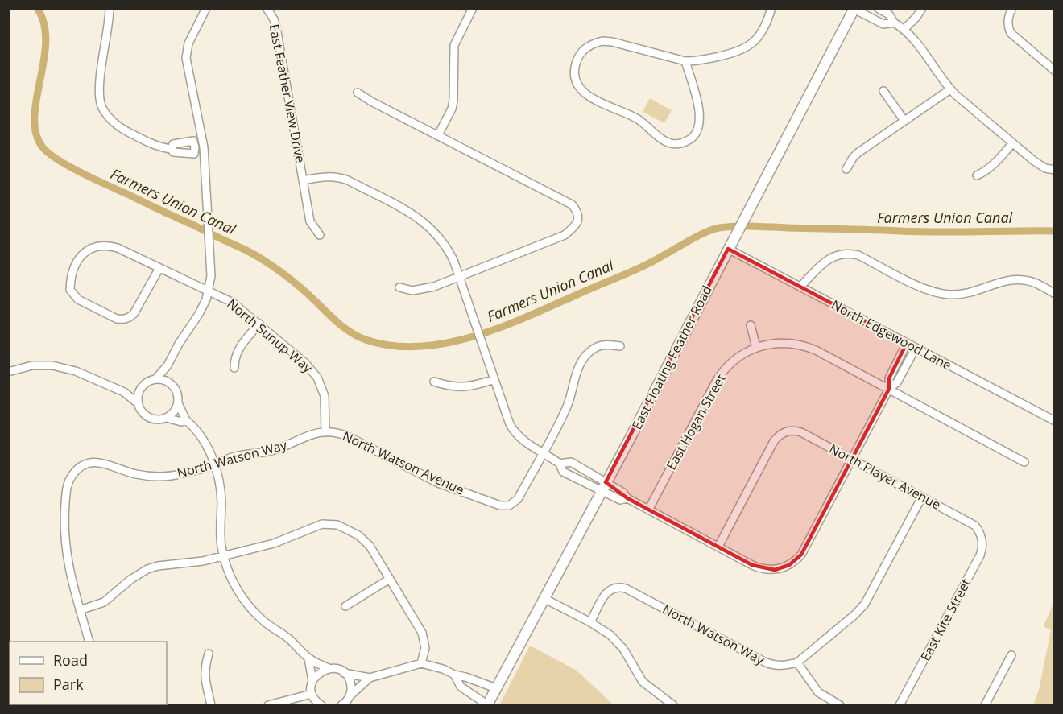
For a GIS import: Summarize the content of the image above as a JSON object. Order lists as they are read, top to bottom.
{
  "streets": {
    "main road": ["East Floating Feather Road"],
    "street": [
      "East Feather View Drive",
      "North Edgewood Lane",
      "North Sunup Way",
      "East Hogan Street",
      "North Watson Way",
      "North Watson Avenue",
      "North Player Avenue",
      "East Kite Street"
    ]
  },
  "crossings": [
    ["North Edgewood Lane", "East Floating Feather Road"],
    ["North Sunup Way", "North Watson Way"],
    ["North Sunup Way", "North Watson Avenue"],
    ["North Watson Way", "North Watson Avenue"],
    ["North Player Avenue", "East Kite Street"]
  ],
  "water": ["Farmers Union Canal"],
  "legend": ["Road", "Park"]
}
